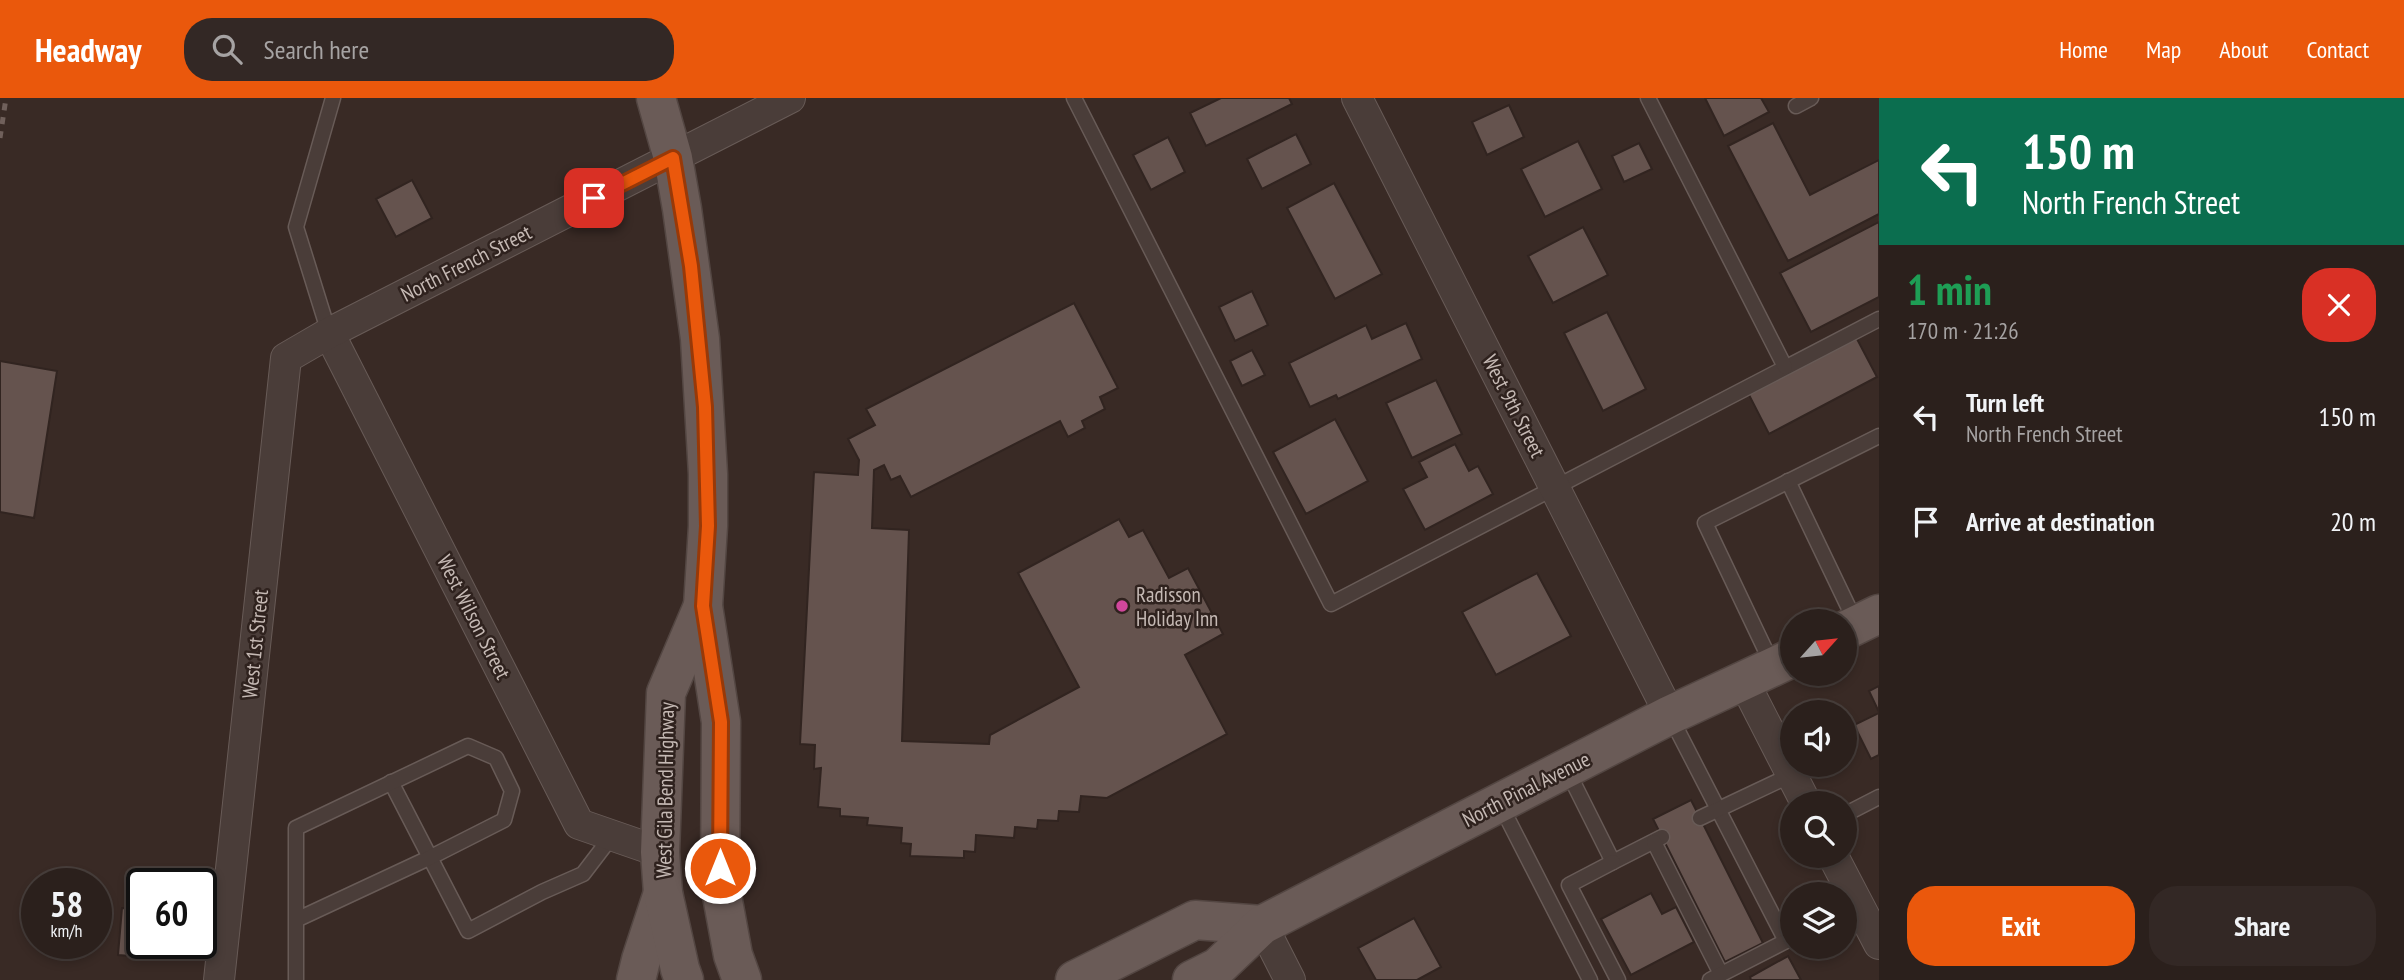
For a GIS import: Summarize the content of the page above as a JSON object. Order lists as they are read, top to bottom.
{
  "streets": {
    "main road": ["North Pinal Avenue", "West Gila Bend Highway"],
    "street": [
      "North French Street",
      "West 9th Street",
      "West Wilson Street",
      "West 1st Street"
    ]
  },
  "crossings": [
    ["North French Street", "West Wilson Street"],
    ["North French Street", "West 1st Street"],
    ["North French Street", "West Gila Bend Highway"],
    ["West 9th Street", "North Pinal Avenue"],
    ["West Wilson Street", "West 1st Street"],
    ["West Wilson Street", "West Gila Bend Highway"]
  ],
  "places": ["Radisson Holiday Inn"],
  "north": "top right",
  "page": {
    "header": "Headway",
    "search": "Search here",
    "nav": [
      "Home",
      "Map",
      "About",
      "Contact"
    ],
    "turn": ["150 m", "North French Street"],
    "heading": ["1 min", "170 m · 21:26"],
    "list": [
      {
        "name": "Turn left",
        "note": "North French Street",
        "value": "150 m"
      },
      {
        "name": "Arrive at destination",
        "value": "20 m"
      }
    ],
    "speed": "58 km/h",
    "limit": "60",
    "buttons": ["Exit", "Share"]
  }
}
